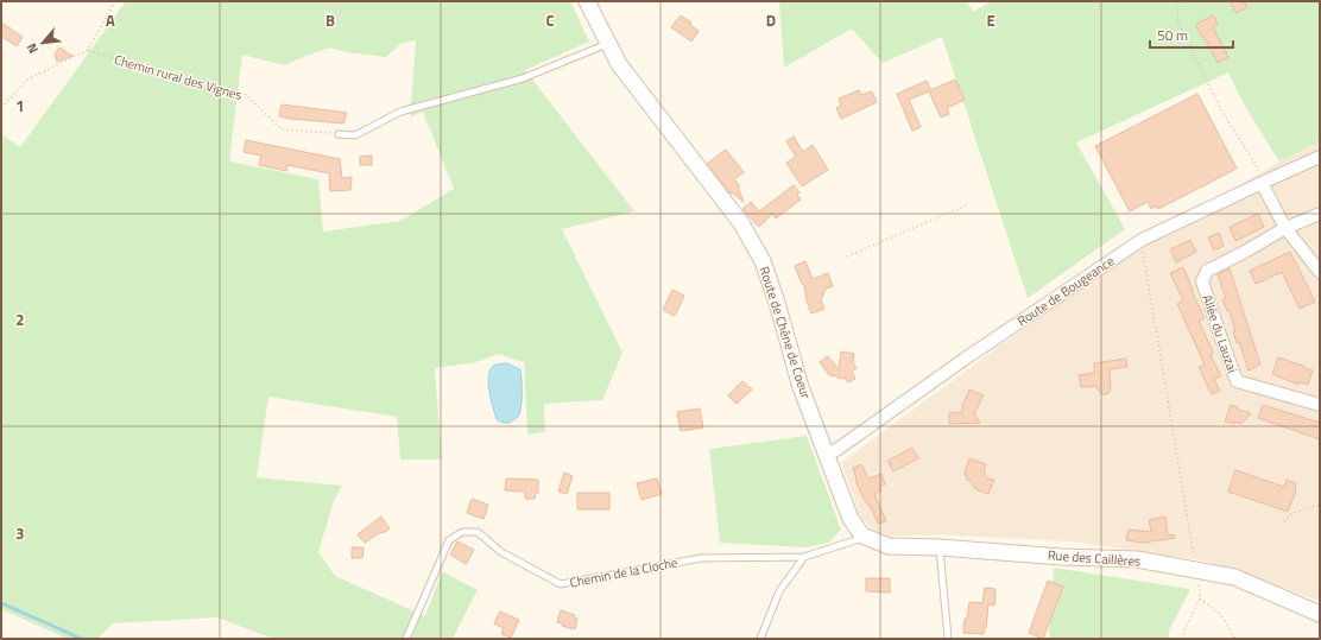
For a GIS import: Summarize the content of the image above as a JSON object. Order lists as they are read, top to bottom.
{
  "streets": {
    "street": [
      "Route de Bougeance",
      "Route de Chêne de Coeur",
      "Allée du Lauzai",
      "Rue des Caillères"
    ],
    "lane": ["Chemin de la Cloche"],
    "path": ["Chemin rural des Vignes"]
  },
  "crossings": [
    ["Route de Bougeance", "Route de Chêne de Coeur"],
    ["Route de Chêne de Coeur", "Rue des Caillères"],
    ["Route de Chêne de Coeur", "Chemin de la Cloche"],
    ["Rue des Caillères", "Chemin de la Cloche"]
  ],
  "scale_bar": "50 m",
  "north": "bottom left",
  "grid": {
    "columns": [
      "A",
      "B",
      "C",
      "D",
      "E"
    ],
    "rows": ["1", "2", "3"]
  }
}
